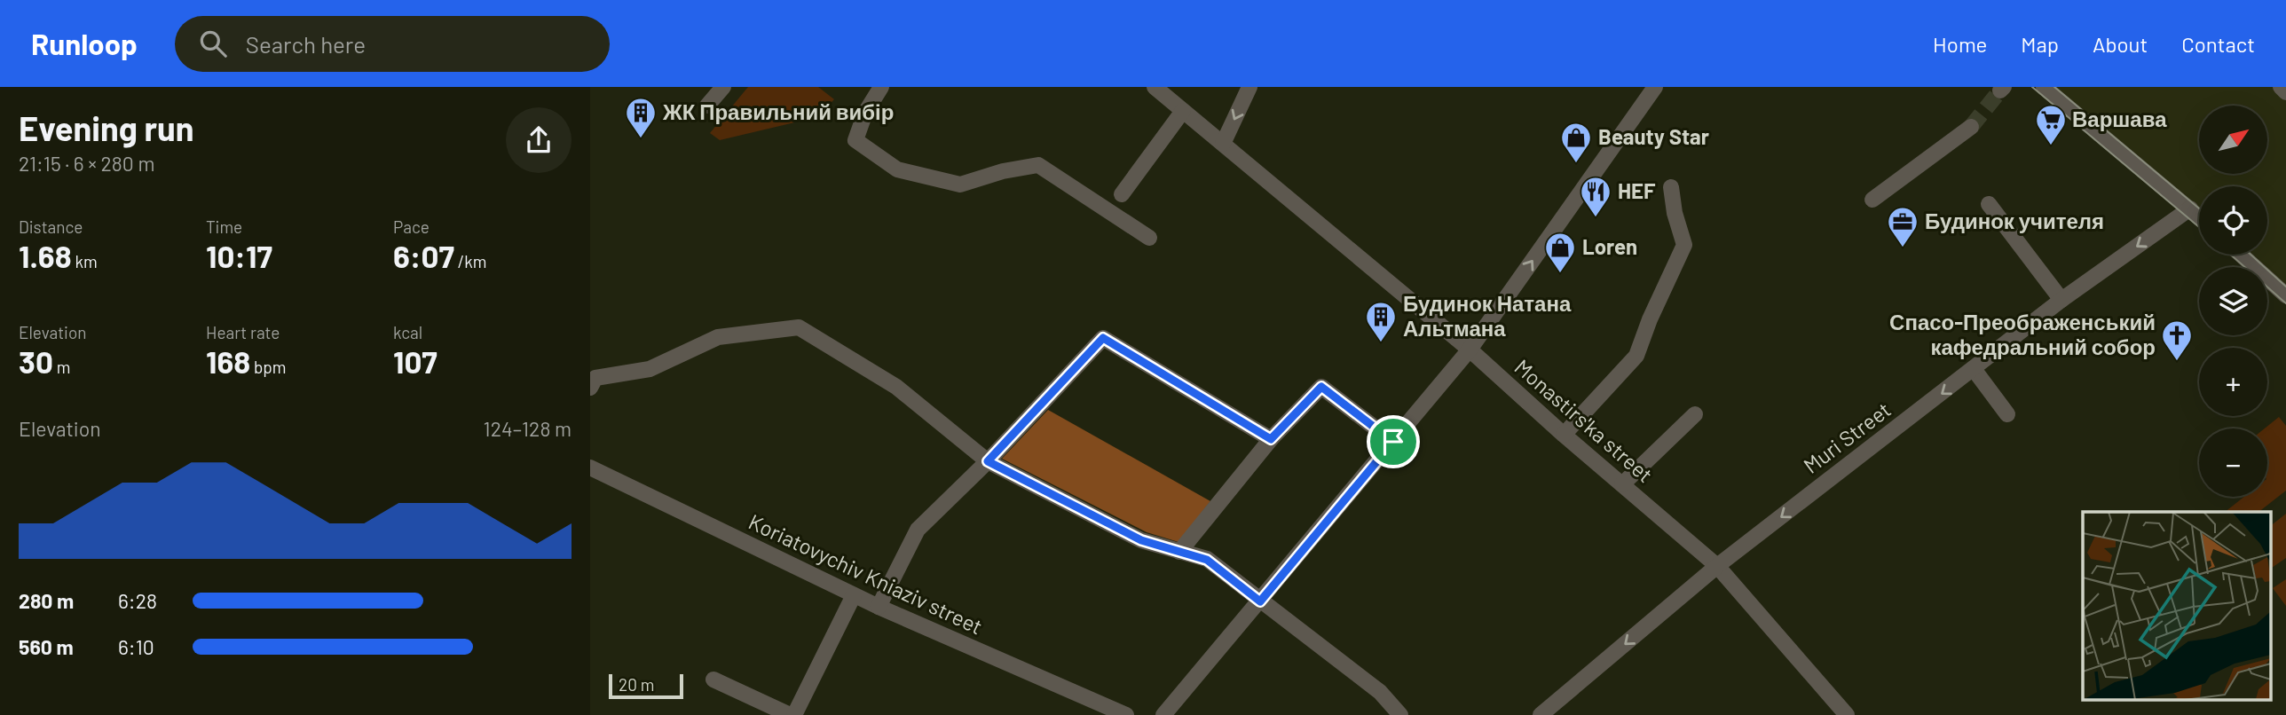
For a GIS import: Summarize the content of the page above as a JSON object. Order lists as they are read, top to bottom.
{
  "streets": {
    "street": ["Monastirs'ka street", "Muri Street", "Koriatovychiv Kniaziv street"]
  },
  "crossings": [
    ["Monastirs'ka street", "Muri Street"]
  ],
  "one_way": ["Muri Street"],
  "places": {
    "building": ["ЖК Правильний вибір", "Будинок Натана Альтмана"],
    "supermarket": ["Варшава"],
    "shop": ["Beauty Star", "Loren"],
    "restaurant": ["HEF"],
    "office": ["Будинок учителя"],
    "church": ["Спасо-Преображенський кафедральний собор"]
  },
  "scale_bar": "20 m",
  "north": "top right",
  "page": {
    "header": "Runloop",
    "search": "Search here",
    "nav": [
      "Home",
      "Map",
      "About",
      "Contact"
    ],
    "heading": ["Evening run", "21:15 · 6 × 280 m"],
    "map_buttons": ["+", "−"],
    "stats": [
      ["Distance", "1.68 km"],
      ["Time", "10:17"],
      ["Pace", "6:07 /km"],
      ["Elevation", "30 m"],
      ["Heart rate", "168 bpm"],
      ["kcal", "107"]
    ],
    "chart": ["Elevation", "124–128 m"],
    "list": [
      {
        "name": "280 m",
        "note": "6:28"
      },
      {
        "name": "560 m",
        "note": "6:10"
      }
    ],
    "scale": "20 m"
  }
}
